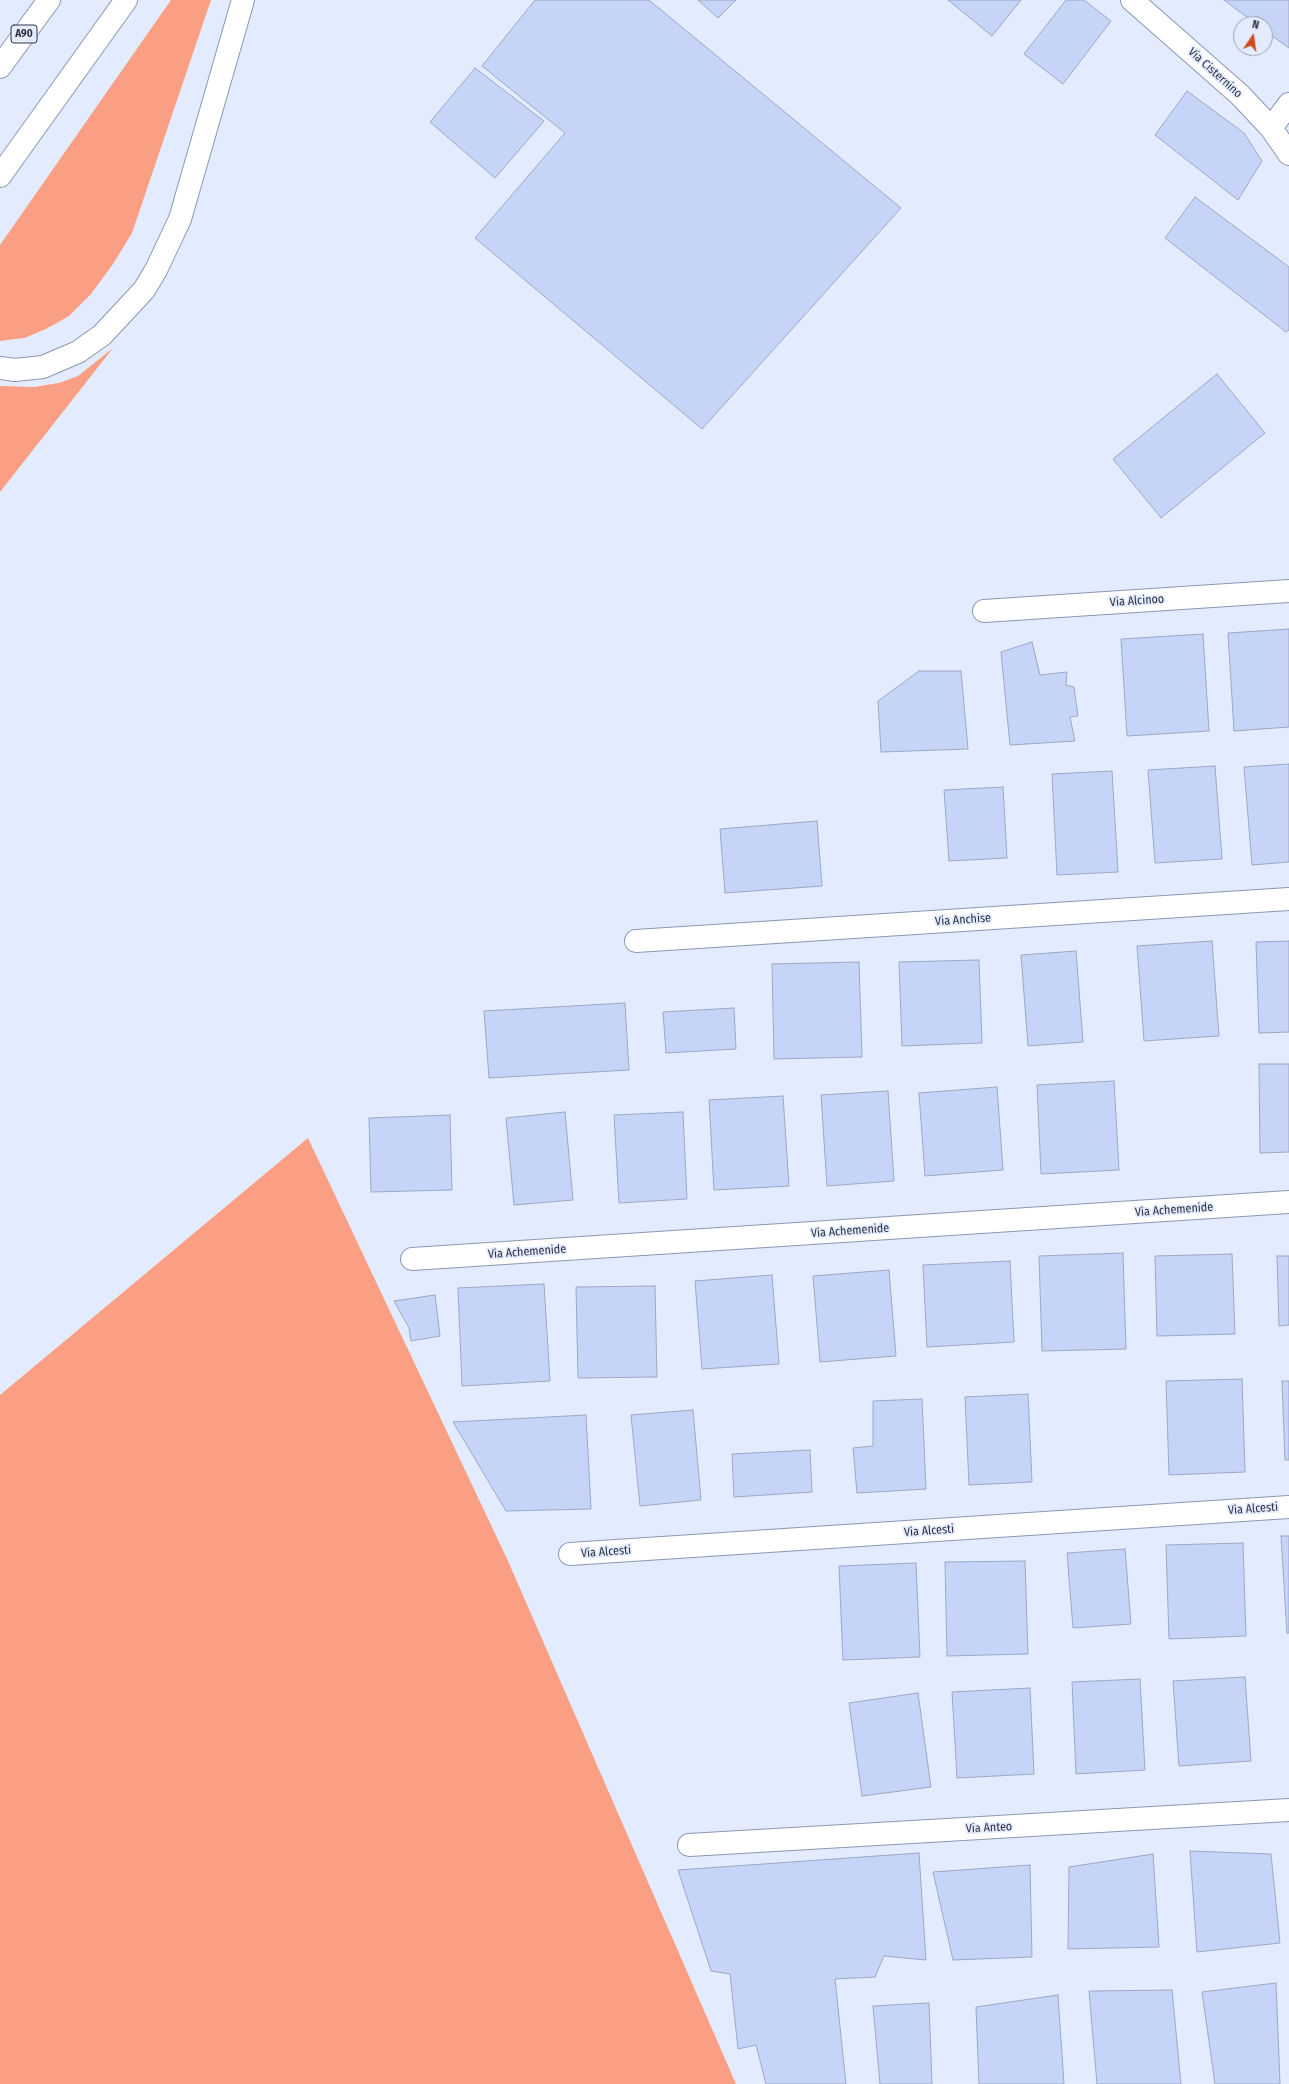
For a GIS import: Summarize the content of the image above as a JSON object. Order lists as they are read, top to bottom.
{
  "streets": {
    "main road": [
      "A90",
      "Via Cisternino",
      "Via Alcinoo",
      "Via Anchise",
      "Via Achemenide",
      "Via Alcesti",
      "Via Anteo"
    ]
  },
  "north": "top"
}
